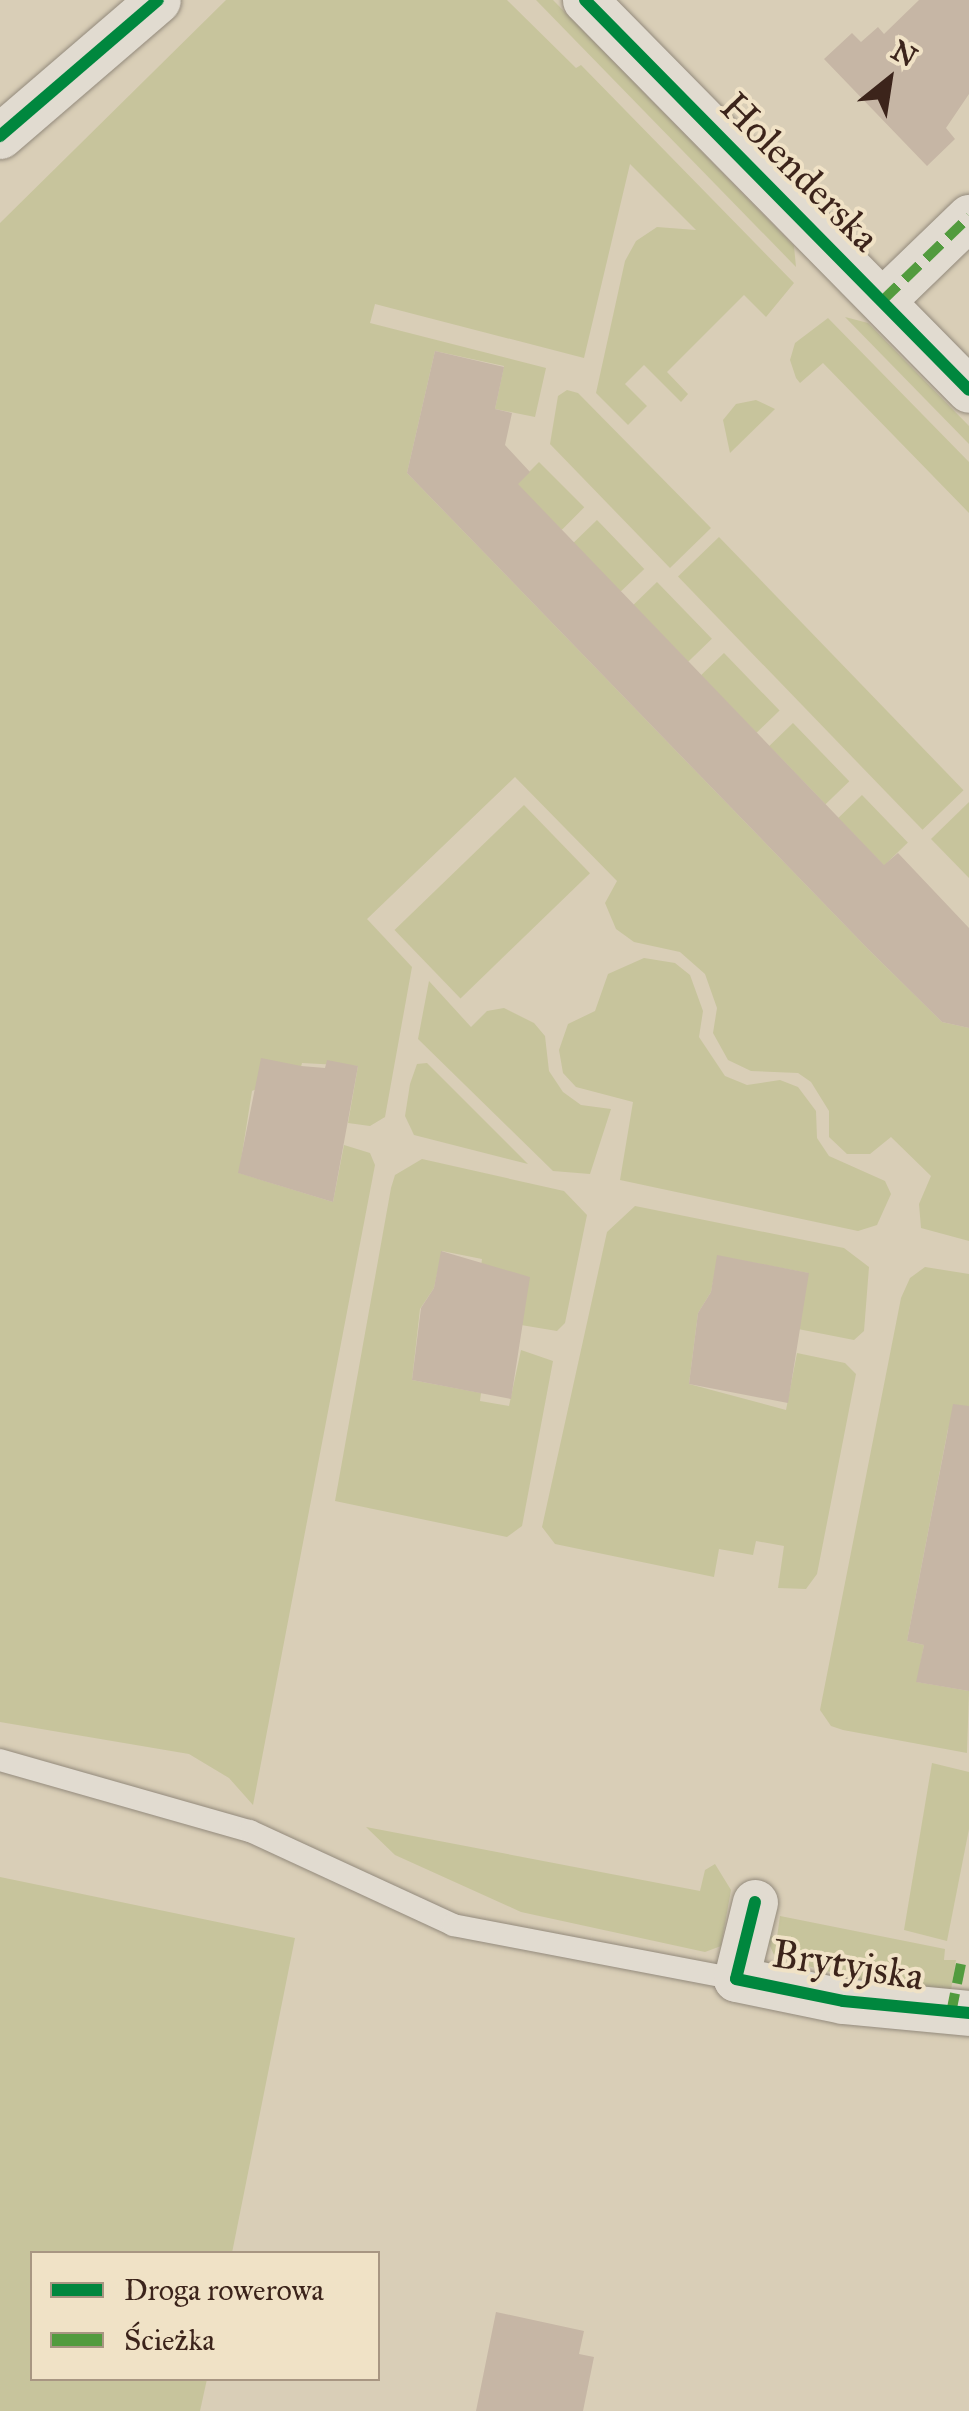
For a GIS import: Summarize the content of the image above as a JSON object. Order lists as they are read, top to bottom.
{
  "streets": {
    "street": ["Holenderska", "Brytyjska"]
  },
  "legend": ["Droga rowerowa", "Ścieżka"],
  "north": "top right"
}
